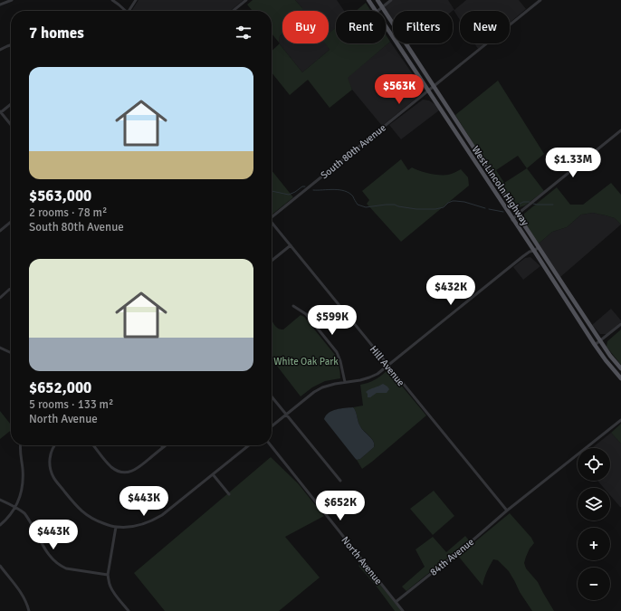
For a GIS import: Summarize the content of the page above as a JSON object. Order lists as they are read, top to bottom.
{
  "streets": {
    "main road": ["West Lincoln Highway"],
    "street": [
      "South 80th Avenue",
      "Hill Avenue",
      "84th Avenue",
      "North Avenue"
    ]
  },
  "crossings": [
    ["South 80th Avenue", "West Lincoln Highway"],
    ["Hill Avenue", "84th Avenue"],
    ["84th Avenue", "North Avenue"]
  ],
  "parks": ["White Oak Park"],
  "page": {
    "chip": [
      "Buy",
      "Rent",
      "Filters",
      "New"
    ],
    "heading": "7 homes",
    "list": [
      {
        "name": "$563,000",
        "note": "2 rooms · 78 m² · South 80th Avenue"
      },
      {
        "name": "$652,000",
        "note": "5 rooms · 133 m² · North Avenue"
      }
    ],
    "price": [
      "$563K",
      "$1.33M",
      "$432K",
      "$599K",
      "$443K",
      "$652K",
      "$443K"
    ],
    "map_buttons": ["+", "−"]
  }
}
